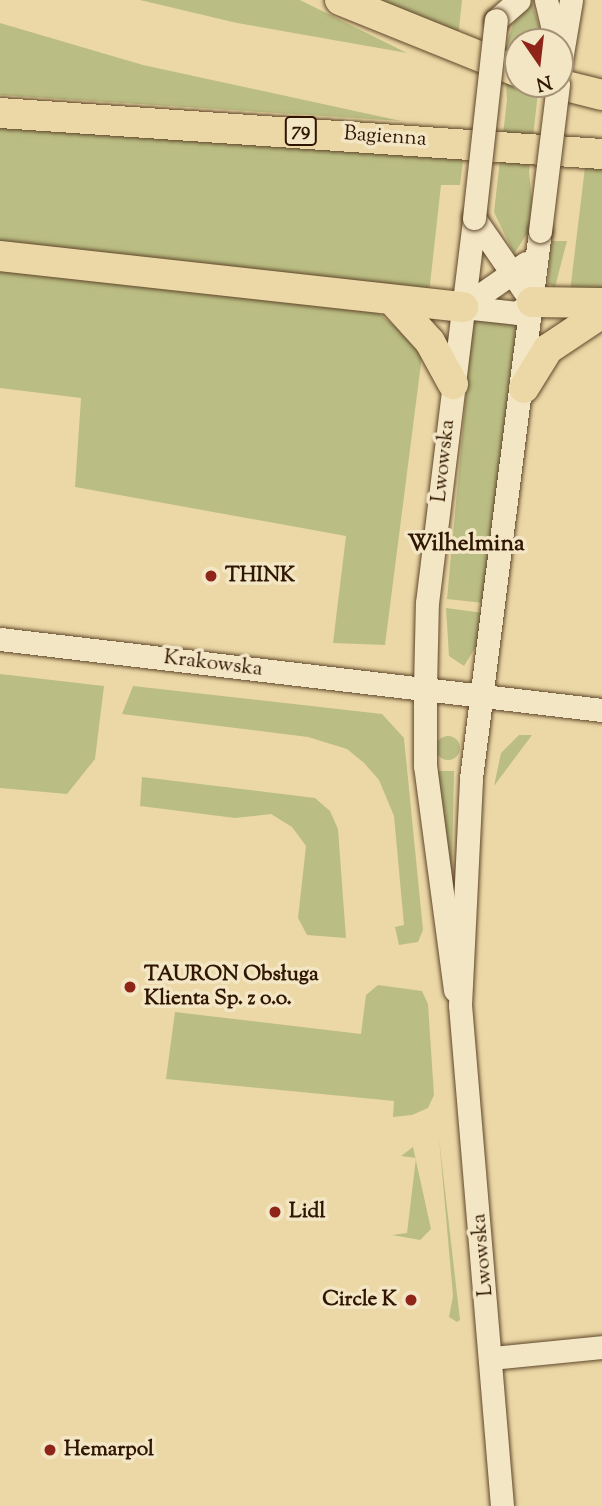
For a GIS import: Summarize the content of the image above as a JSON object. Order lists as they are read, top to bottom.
{
  "streets": {
    "main road": ["79", "Bagienna"],
    "street": ["Lwowska", "Krakowska"]
  },
  "crossings": [
    ["Lwowska", "Krakowska"]
  ],
  "districts": ["Wilhelmina"],
  "places": [
    "THINK",
    "TAURON Obsługa Klienta Sp. z o.o.",
    "Lidl",
    "Circle K",
    "Hemarpol"
  ],
  "north": "bottom"
}
